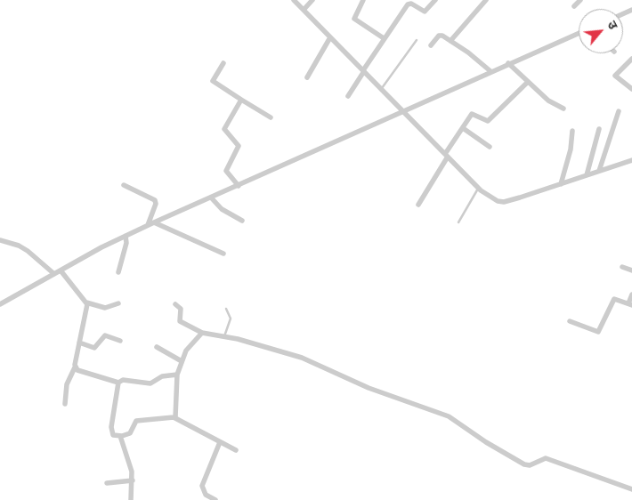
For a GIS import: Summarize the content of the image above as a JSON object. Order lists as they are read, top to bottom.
{
  "north": "top right"
}
